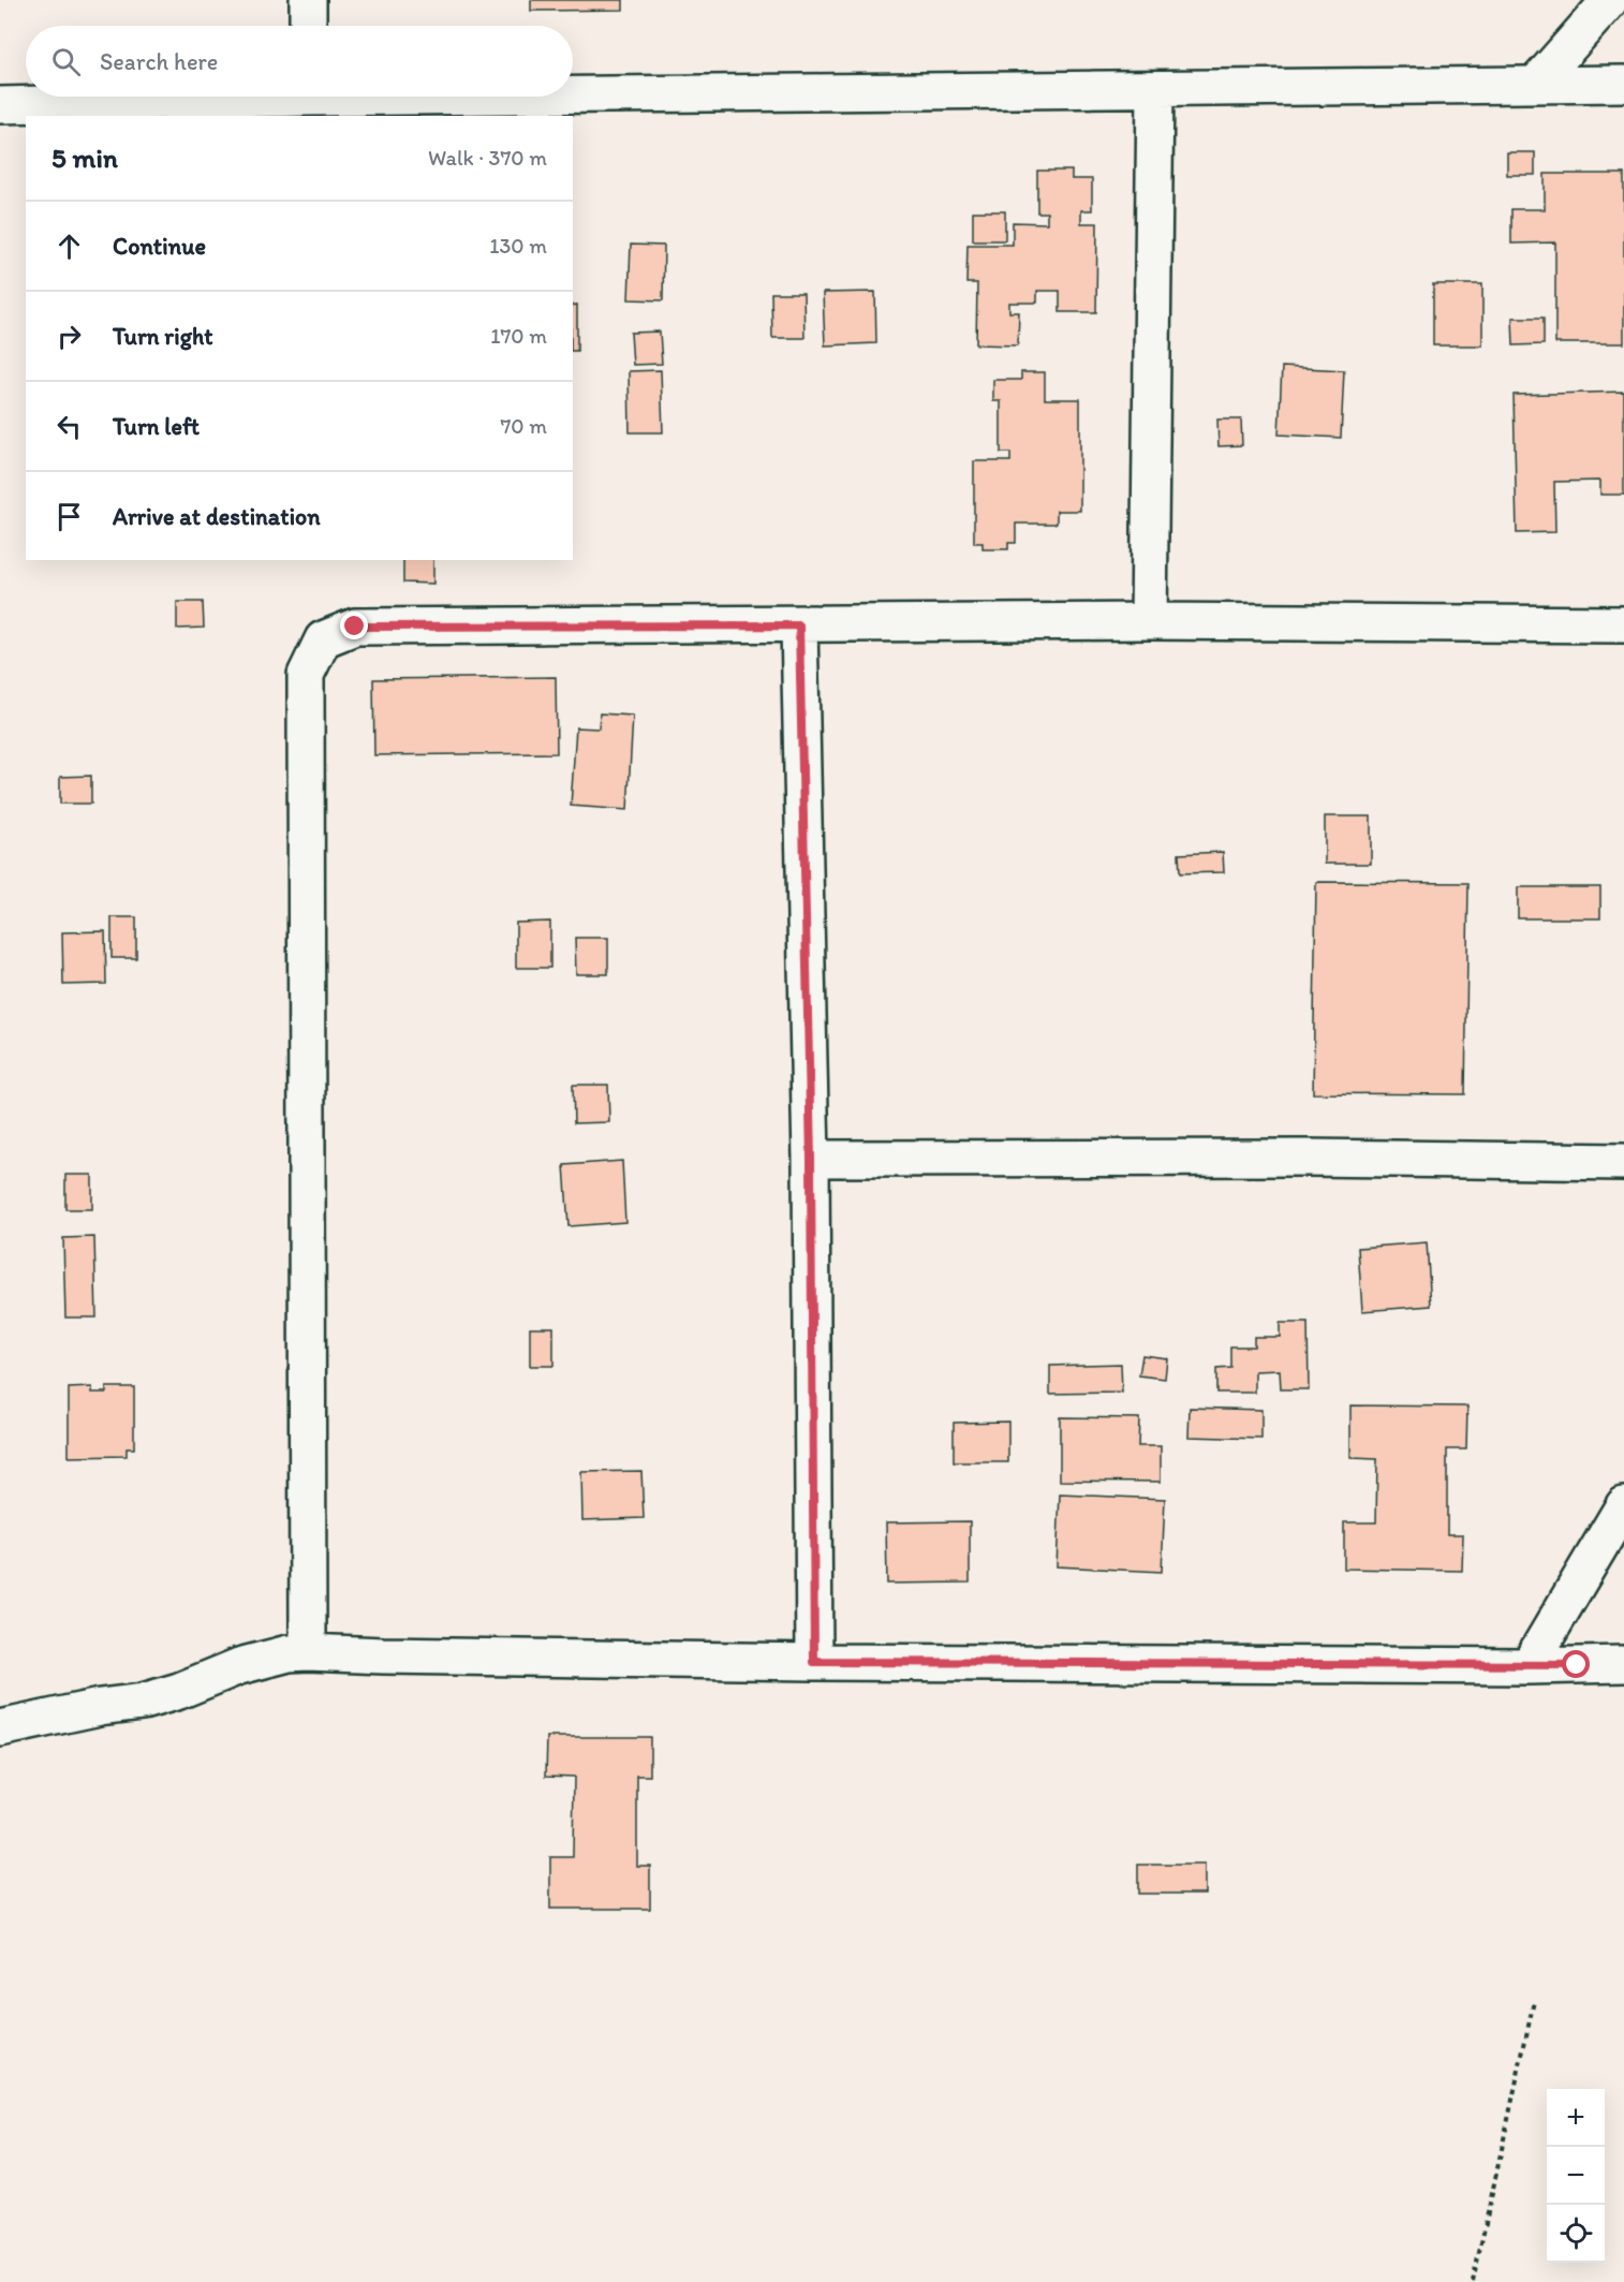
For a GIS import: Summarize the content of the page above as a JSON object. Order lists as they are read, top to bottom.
{
  "page": {
    "search": "Search here",
    "heading": ["5 min", "Walk · 370 m"],
    "list": [
      ["Continue", "130 m"],
      ["Turn right", "170 m"],
      ["Turn left", "70 m"],
      "Arrive at destination"
    ],
    "map_buttons": ["+", "−"]
  }
}
